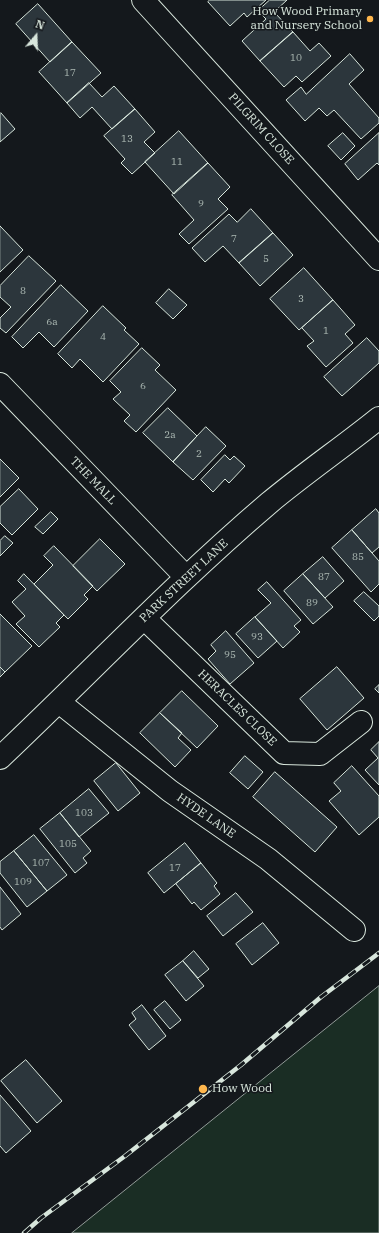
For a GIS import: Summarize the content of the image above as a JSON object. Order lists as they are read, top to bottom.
{
  "streets": {
    "street": [
      "PILGRIM CLOSE",
      "THE MALL",
      "PARK STREET LANE",
      "HERACLES CLOSE",
      "HYDE LANE"
    ]
  },
  "crossings": [
    ["THE MALL", "PARK STREET LANE"],
    ["PARK STREET LANE", "HERACLES CLOSE"],
    ["PARK STREET LANE", "HYDE LANE"]
  ],
  "places": ["How Wood Primary and Nursery School", "How Wood"],
  "house_numbers": [
    "10",
    "17",
    "13",
    "11",
    "9",
    "7",
    "5",
    "8",
    "3",
    "6a",
    "1",
    "4",
    "6",
    "2a",
    "2",
    "85",
    "87",
    "89",
    "93",
    "95",
    "103",
    "105",
    "107",
    "17",
    "109"
  ],
  "north": "top"
}
